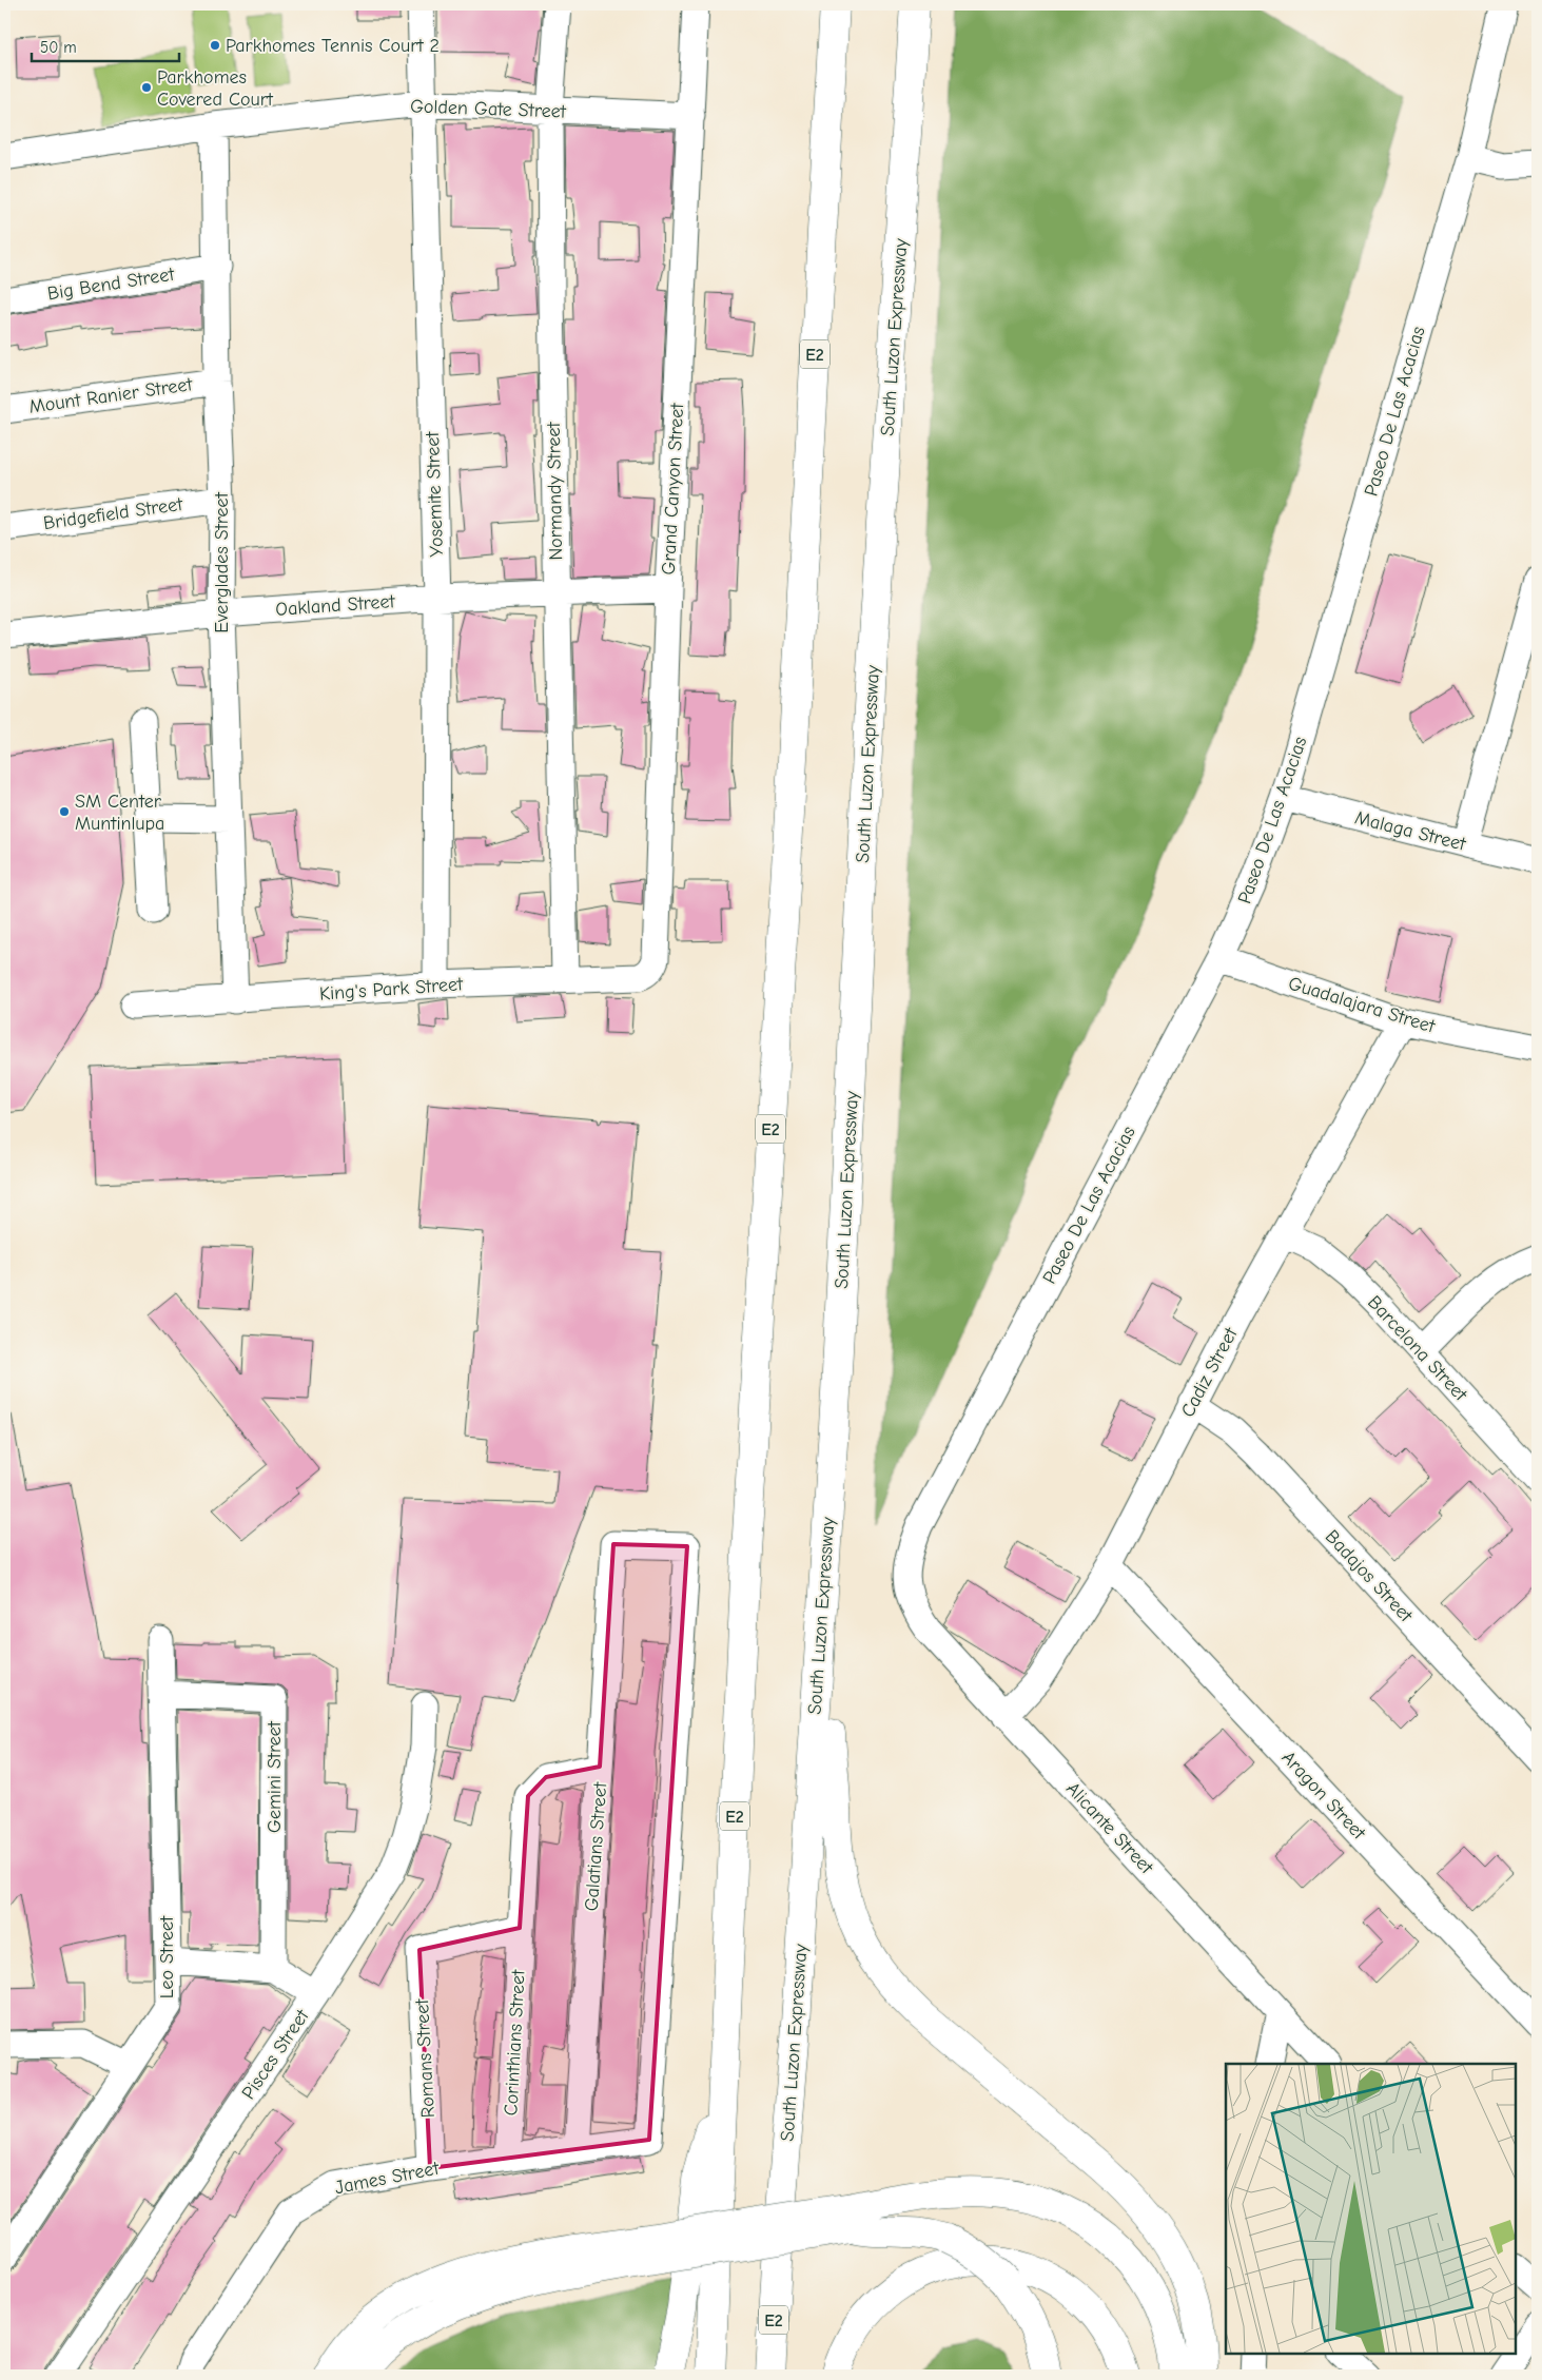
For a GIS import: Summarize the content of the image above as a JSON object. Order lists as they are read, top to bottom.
{
  "streets": {
    "highway": ["South Luzon Expressway", "E2"],
    "street": [
      "Golden Gate Street",
      "Big Bend Street",
      "Mount Ranier Street",
      "Paseo De Las Acacias",
      "Grand Canyon Street",
      "Normandy Street",
      "Yosemite Street",
      "Bridgefield Street",
      "Everglades Street",
      "Oakland Street",
      "Malaga Street",
      "King's Park Street",
      "Guadalajara Street",
      "Barcelona Street",
      "Cadiz Street",
      "Badajos Street",
      "Gemini Street",
      "Aragon Street",
      "Alicante Street",
      "Galatians Street",
      "Leo Street",
      "Corinthians Street",
      "Pisces Street",
      "Romans Street",
      "James Street"
    ]
  },
  "crossings": [
    ["Golden Gate Street", "Grand Canyon Street"],
    ["Golden Gate Street", "Normandy Street"],
    ["Golden Gate Street", "Yosemite Street"],
    ["Golden Gate Street", "Everglades Street"],
    ["Big Bend Street", "Everglades Street"],
    ["Mount Ranier Street", "Everglades Street"],
    ["Paseo De Las Acacias", "Malaga Street"],
    ["Paseo De Las Acacias", "Guadalajara Street"],
    ["Paseo De Las Acacias", "Alicante Street"],
    ["Grand Canyon Street", "Oakland Street"],
    ["Grand Canyon Street", "King's Park Street"],
    ["Normandy Street", "Oakland Street"],
    ["Normandy Street", "King's Park Street"],
    ["Yosemite Street", "Oakland Street"],
    ["Yosemite Street", "King's Park Street"],
    ["Bridgefield Street", "Everglades Street"],
    ["Everglades Street", "Oakland Street"],
    ["Everglades Street", "King's Park Street"],
    ["Guadalajara Street", "Cadiz Street"],
    ["Barcelona Street", "Cadiz Street"],
    ["Cadiz Street", "Badajos Street"],
    ["Cadiz Street", "Aragon Street"],
    ["Cadiz Street", "Alicante Street"],
    ["Gemini Street", "Leo Street"],
    ["Galatians Street", "Corinthians Street"],
    ["Galatians Street", "James Street"],
    ["Corinthians Street", "Romans Street"],
    ["Corinthians Street", "James Street"],
    ["Romans Street", "James Street"]
  ],
  "places": ["Parkhomes Tennis Court 2", "Parkhomes Covered Court", "SM Center Muntinlupa"],
  "scale_bar": "50 m"
}
